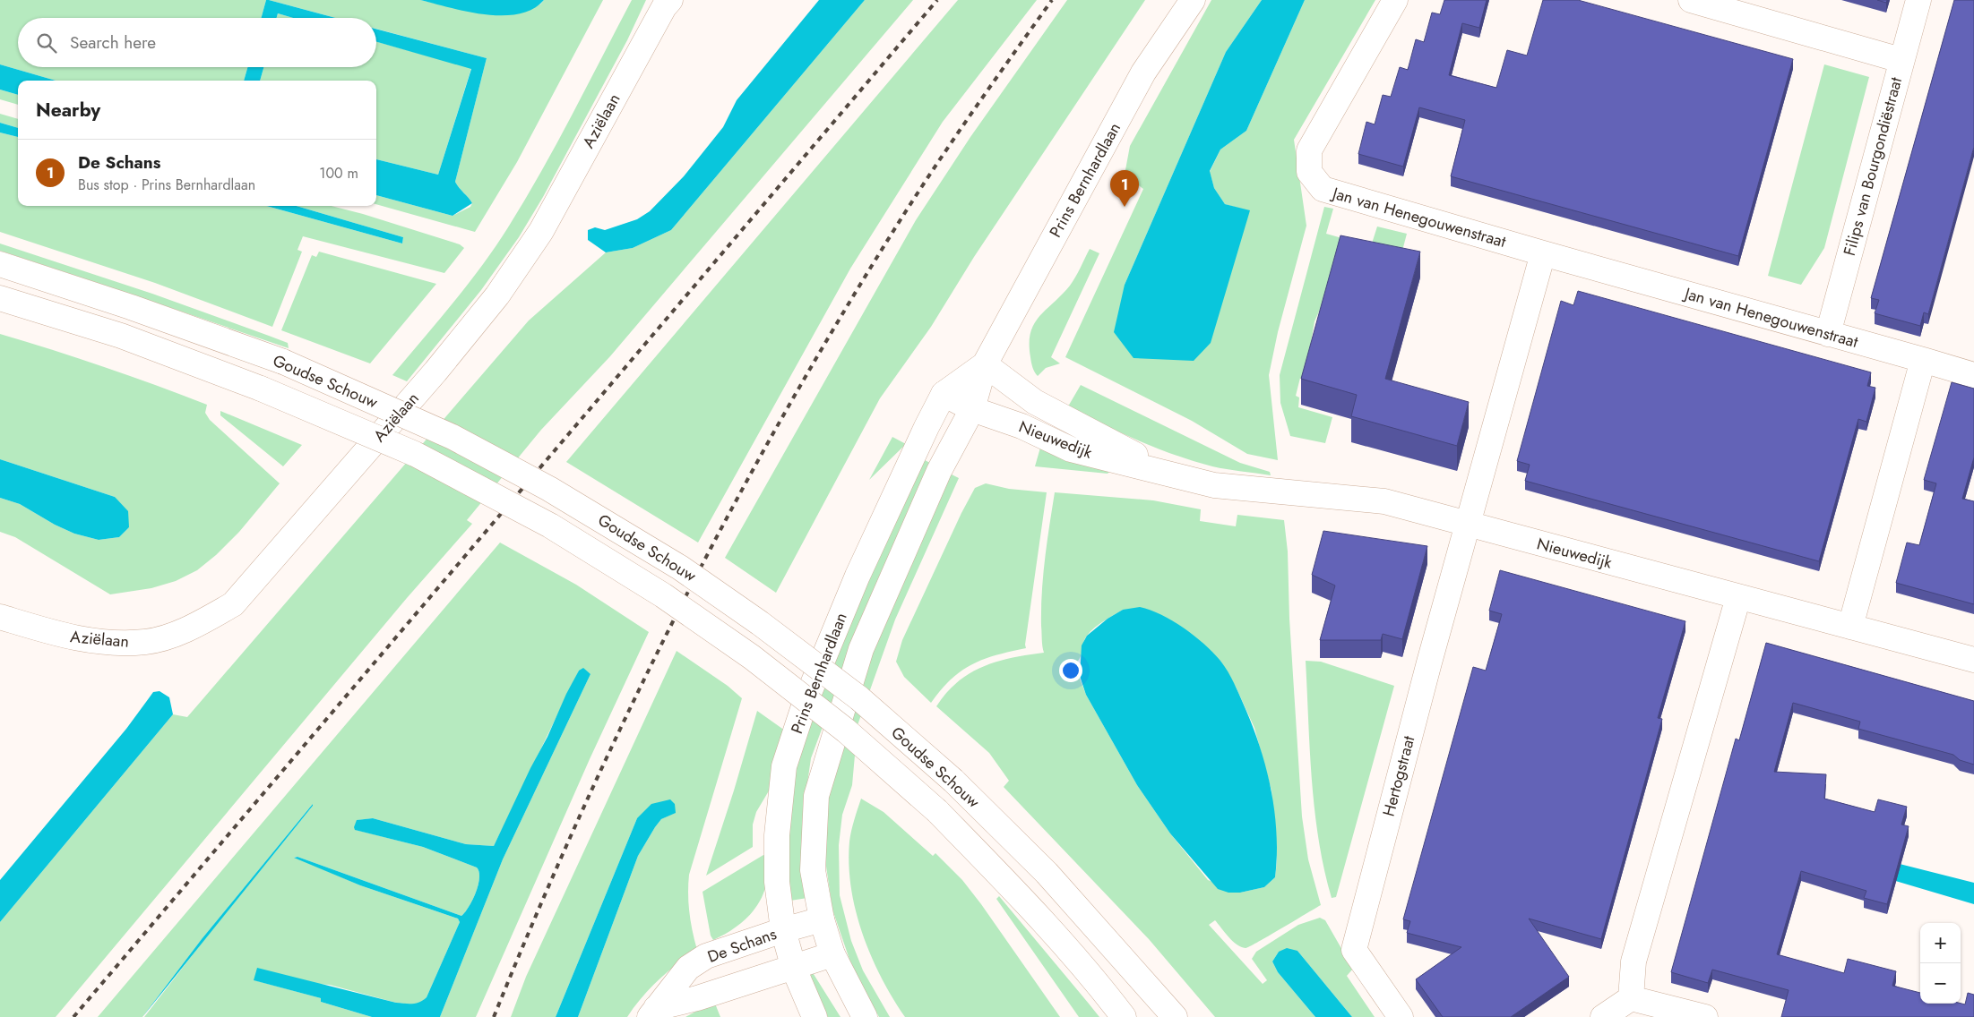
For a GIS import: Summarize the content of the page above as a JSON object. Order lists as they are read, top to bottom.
{
  "streets": {
    "street": [
      "Aziëlaan",
      "Filips van Bourgondiëstraat",
      "Prins Bernhardlaan",
      "Jan van Henegouwenstraat",
      "Goudse Schouw",
      "Nieuwedijk",
      "Hertogstraat",
      "De Schans"
    ]
  },
  "crossings": [
    ["Filips van Bourgondiëstraat", "Jan van Henegouwenstraat"],
    ["Prins Bernhardlaan", "Nieuwedijk"],
    ["Prins Bernhardlaan", "De Schans"],
    ["Nieuwedijk", "Hertogstraat"]
  ],
  "page": {
    "search": "Search here",
    "heading": "Nearby",
    "list": [
      {
        "mark": "1",
        "name": "De Schans",
        "note": "Bus stop · Prins Bernhardlaan",
        "value": "100 m"
      }
    ],
    "pins": "1",
    "map_buttons": ["+", "−"]
  }
}
